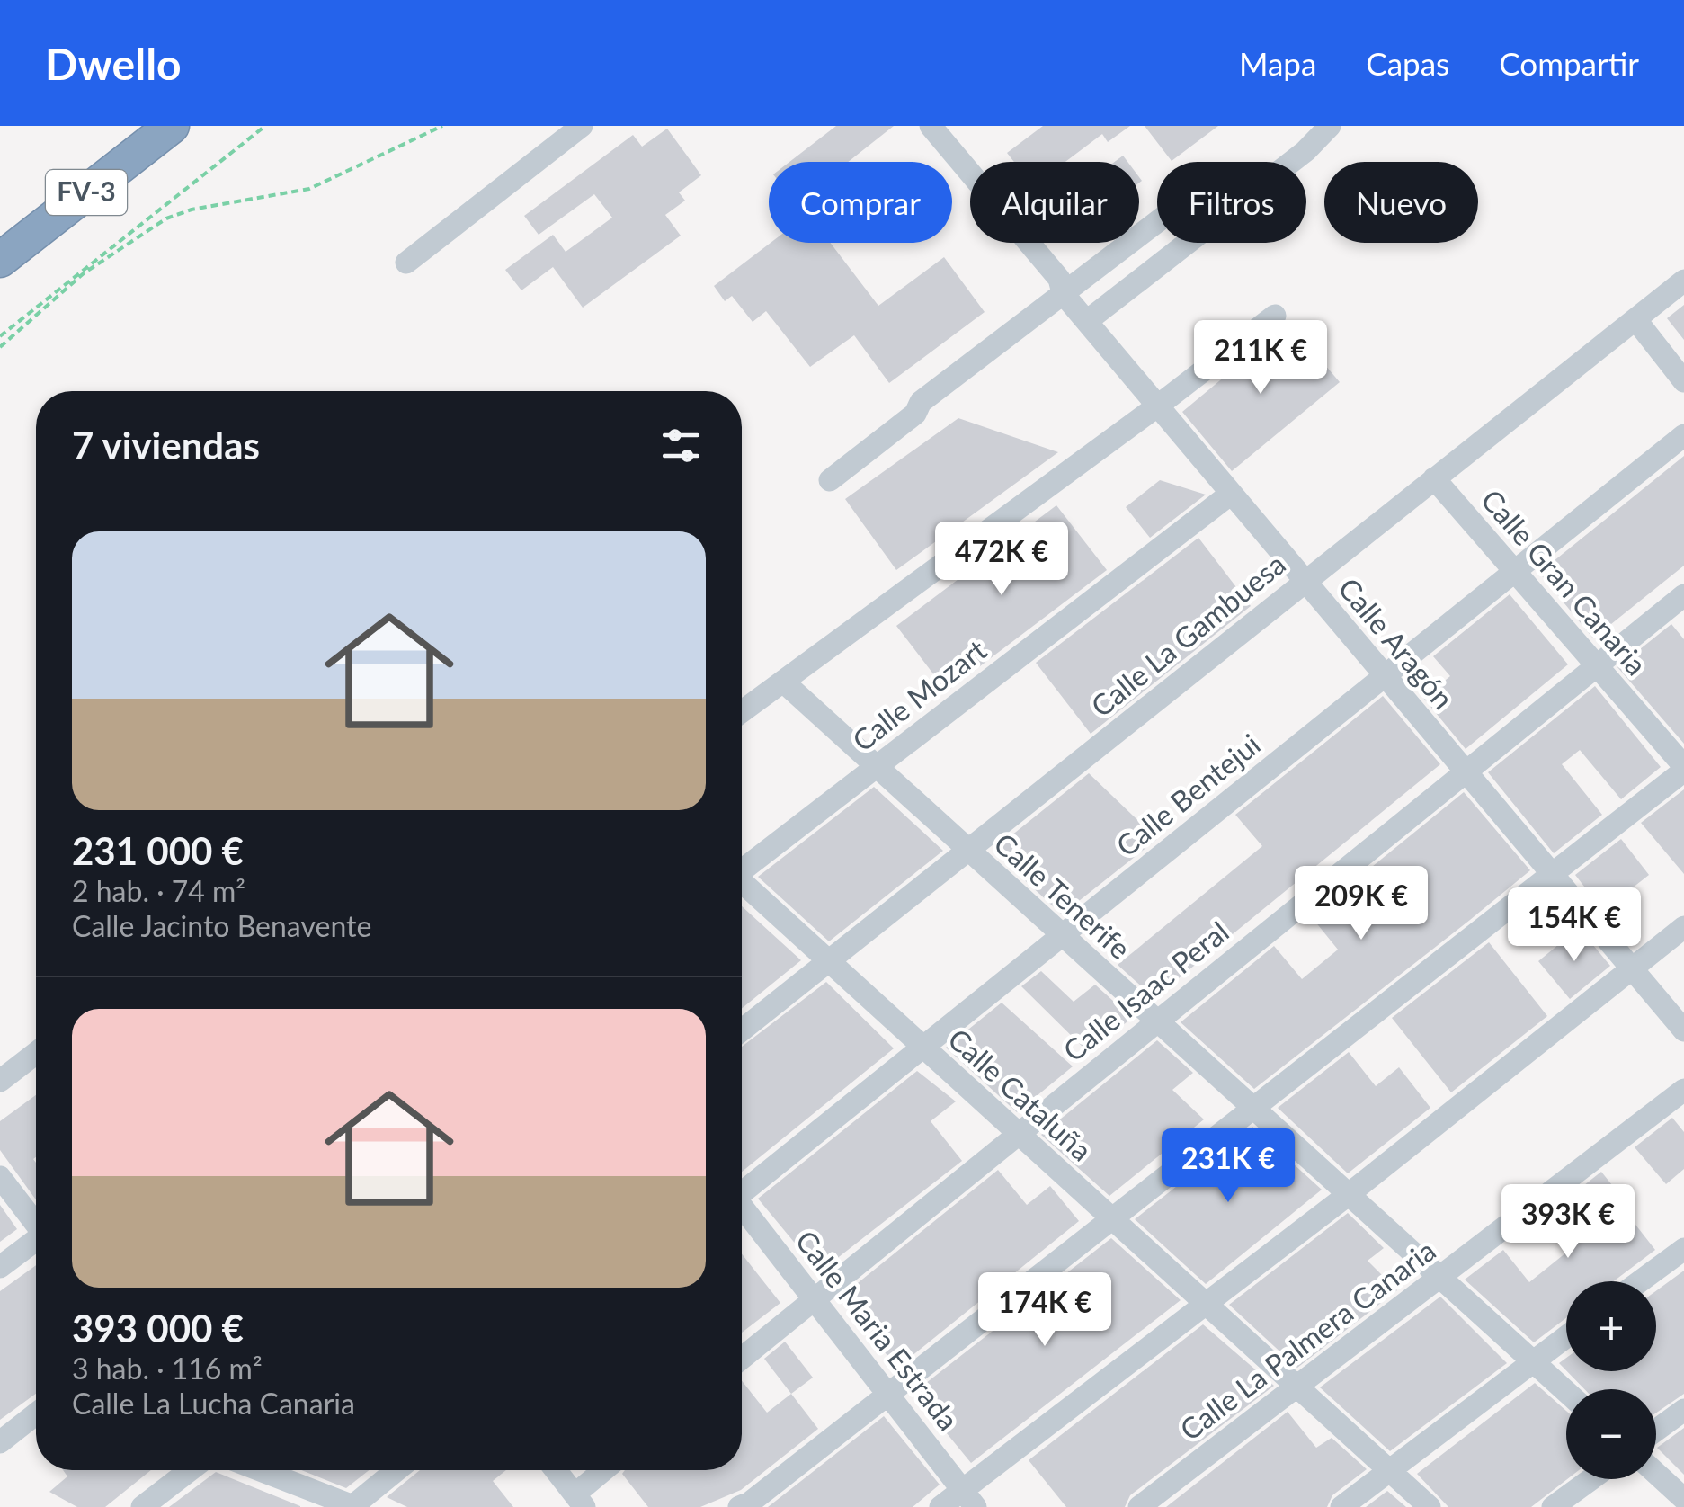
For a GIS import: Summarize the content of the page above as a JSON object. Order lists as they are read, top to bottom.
{
  "streets": {
    "highway": ["FV-3"],
    "street": [
      "Calle Gran Canaria",
      "Calle La Gambuesa",
      "Calle Aragón",
      "Calle Mozart",
      "Calle Bentejui",
      "Calle Tenerife",
      "Calle Isaac Peral",
      "Calle Cataluña",
      "Calle Maria Estrada",
      "Calle La Palmera Canaria"
    ]
  },
  "crossings": [
    ["Calle Gran Canaria", "Calle La Gambuesa"],
    ["Calle Gran Canaria", "Calle Bentejui"],
    ["Calle Gran Canaria", "Calle Isaac Peral"],
    ["Calle La Gambuesa", "Calle Aragón"],
    ["Calle La Gambuesa", "Calle Tenerife"],
    ["Calle La Gambuesa", "Calle Cataluña"],
    ["Calle Aragón", "Calle Mozart"],
    ["Calle Aragón", "Calle Bentejui"],
    ["Calle Aragón", "Calle Isaac Peral"],
    ["Calle Mozart", "Calle Tenerife"],
    ["Calle Bentejui", "Calle Tenerife"],
    ["Calle Bentejui", "Calle Cataluña"],
    ["Calle Tenerife", "Calle Isaac Peral"],
    ["Calle Tenerife", "Calle La Palmera Canaria"],
    ["Calle Isaac Peral", "Calle Cataluña"],
    ["Calle Isaac Peral", "Calle Maria Estrada"],
    ["Calle Cataluña", "Calle La Palmera Canaria"]
  ],
  "page": {
    "header": "Dwello",
    "nav": ["Mapa", "Capas", "Compartir"],
    "chip": [
      "Comprar",
      "Alquilar",
      "Filtros",
      "Nuevo"
    ],
    "price": [
      "211K €",
      "472K €",
      "209K €",
      "154K €",
      "231K €",
      "393K €",
      "174K €"
    ],
    "heading": "7 viviendas",
    "list": [
      {
        "name": "231 000 €",
        "note": "2 hab. · 74 m² · Calle Jacinto Benavente"
      },
      {
        "name": "393 000 €",
        "note": "3 hab. · 116 m² · Calle La Lucha Canaria"
      }
    ],
    "map_buttons": ["+", "−"]
  }
}
